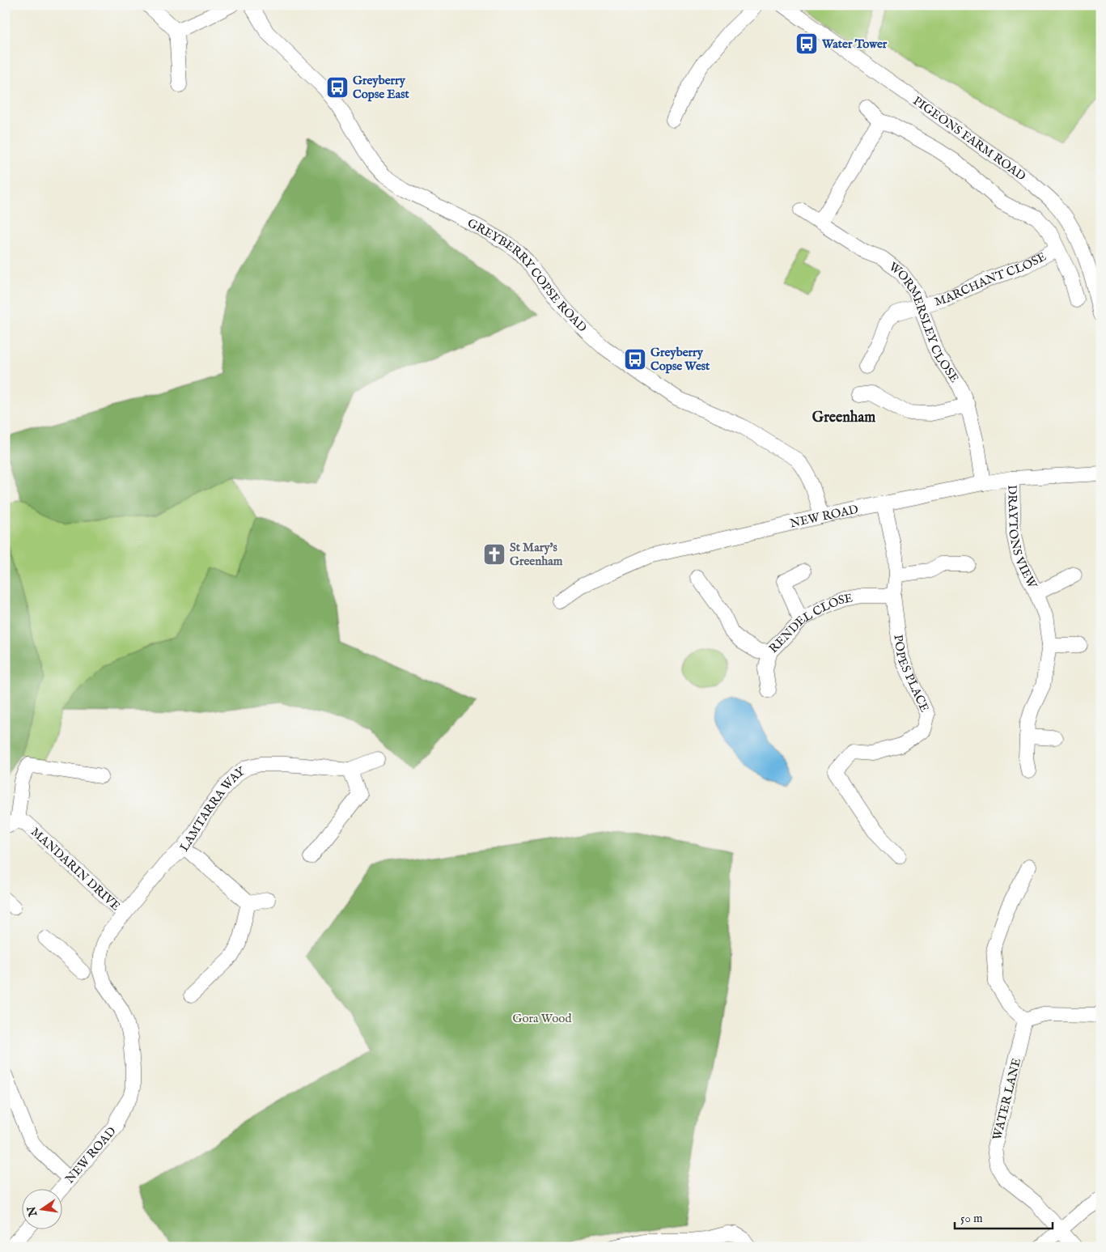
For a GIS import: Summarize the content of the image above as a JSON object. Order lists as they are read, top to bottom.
{
  "streets": {
    "street": [
      "PIGEONS FARM ROAD",
      "GREYBERRY COPSE ROAD",
      "MARCHANT CLOSE",
      "WORMERSLEY CLOSE",
      "NEW ROAD",
      "DRAYTONS VIEW",
      "RENDEL CLOSE",
      "POPES PLACE",
      "LAMTARRA WAY",
      "MANDARIN DRIVE",
      "WATER LANE"
    ]
  },
  "crossings": [
    ["GREYBERRY COPSE ROAD", "NEW ROAD"],
    ["MARCHANT CLOSE", "WORMERSLEY CLOSE"],
    ["WORMERSLEY CLOSE", "NEW ROAD"],
    ["NEW ROAD", "DRAYTONS VIEW"],
    ["NEW ROAD", "POPES PLACE"],
    ["NEW ROAD", "LAMTARRA WAY"],
    ["RENDEL CLOSE", "POPES PLACE"],
    ["LAMTARRA WAY", "MANDARIN DRIVE"]
  ],
  "districts": ["Greenham"],
  "parks": ["Gora Wood"],
  "places": {
    "bus stop": ["Water Tower", "Greyberry Copse East", "Greyberry Copse West"],
    "church": ["St Mary's Greenham"]
  },
  "scale_bar": "50 m",
  "north": "left"
}
